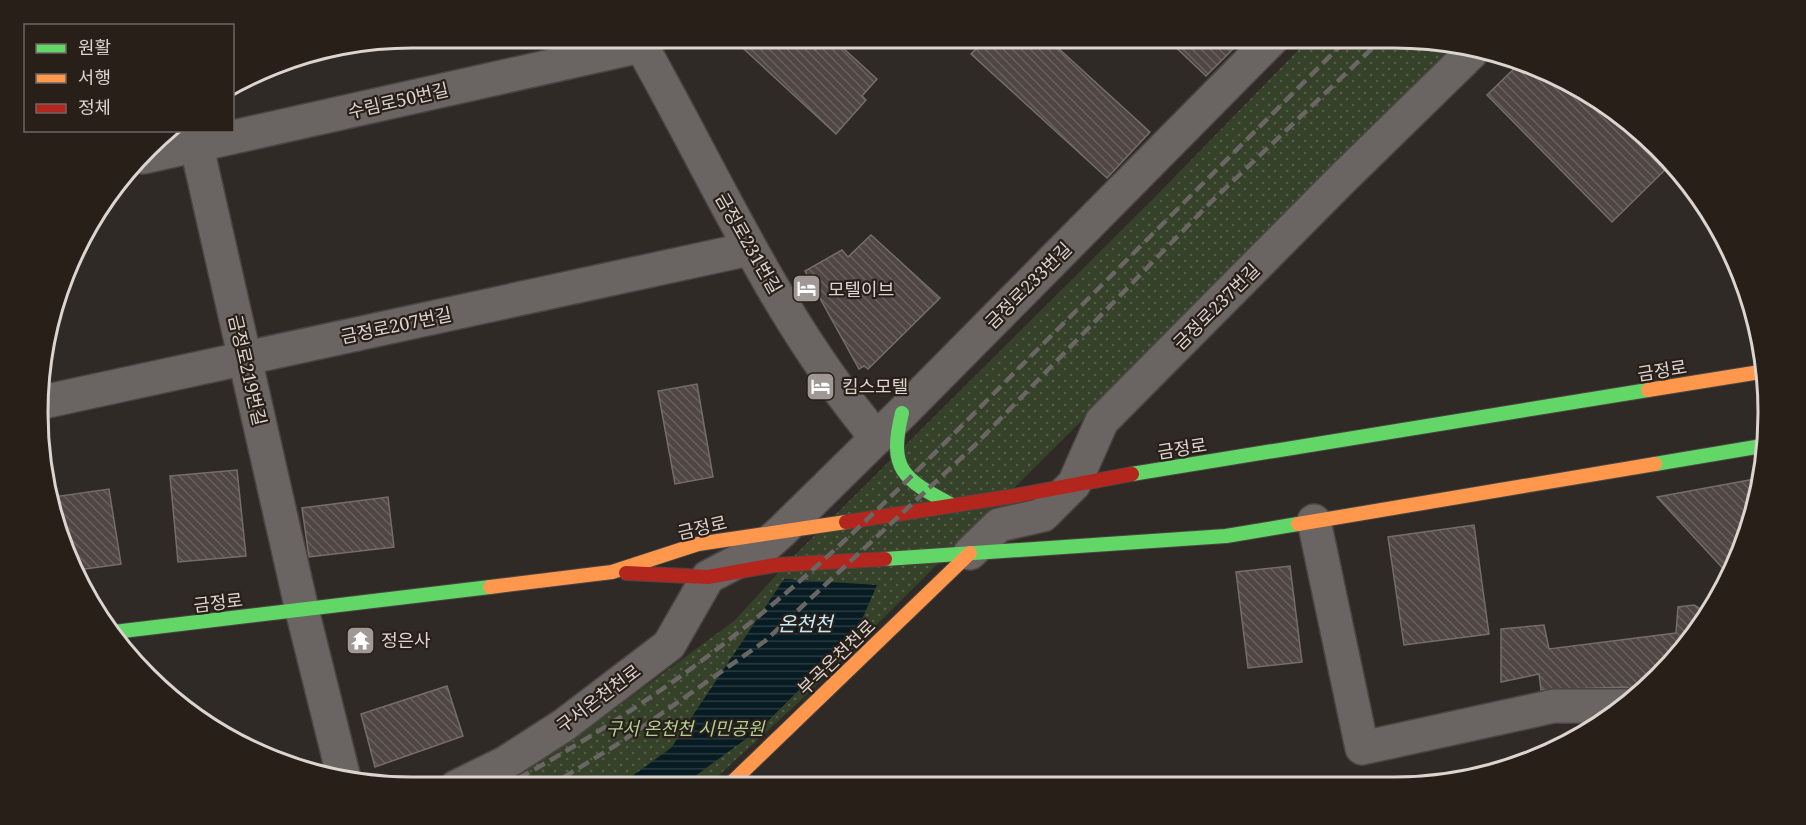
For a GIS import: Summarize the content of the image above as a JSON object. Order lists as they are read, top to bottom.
{
  "streets": {
    "main road": ["금정로", "부곡온천천로"],
    "street": [
      "수림로50번길",
      "금정로231번길",
      "금정로233번길",
      "금정로237번길",
      "금정로207번길",
      "금정로219번길",
      "구서온천천로"
    ]
  },
  "crossings": [
    ["수림로50번길", "금정로219번길"],
    ["금정로231번길", "금정로233번길"],
    ["금정로231번길", "금정로207번길"],
    ["금정로233번길", "금정로"],
    ["금정로233번길", "구서온천천로"],
    ["금정로237번길", "금정로"],
    ["금정로237번길", "부곡온천천로"],
    ["금정로207번길", "금정로219번길"],
    ["금정로219번길", "금정로"],
    ["금정로", "부곡온천천로"],
    ["금정로", "구서온천천로"]
  ],
  "water": ["온천천"],
  "parks": ["구서 온천천 시민공원"],
  "places": {
    "hotel": ["모텔이브", "킴스모텔"],
    "temple": ["정은사"]
  },
  "legend": ["원활", "서행", "정체"]
}
